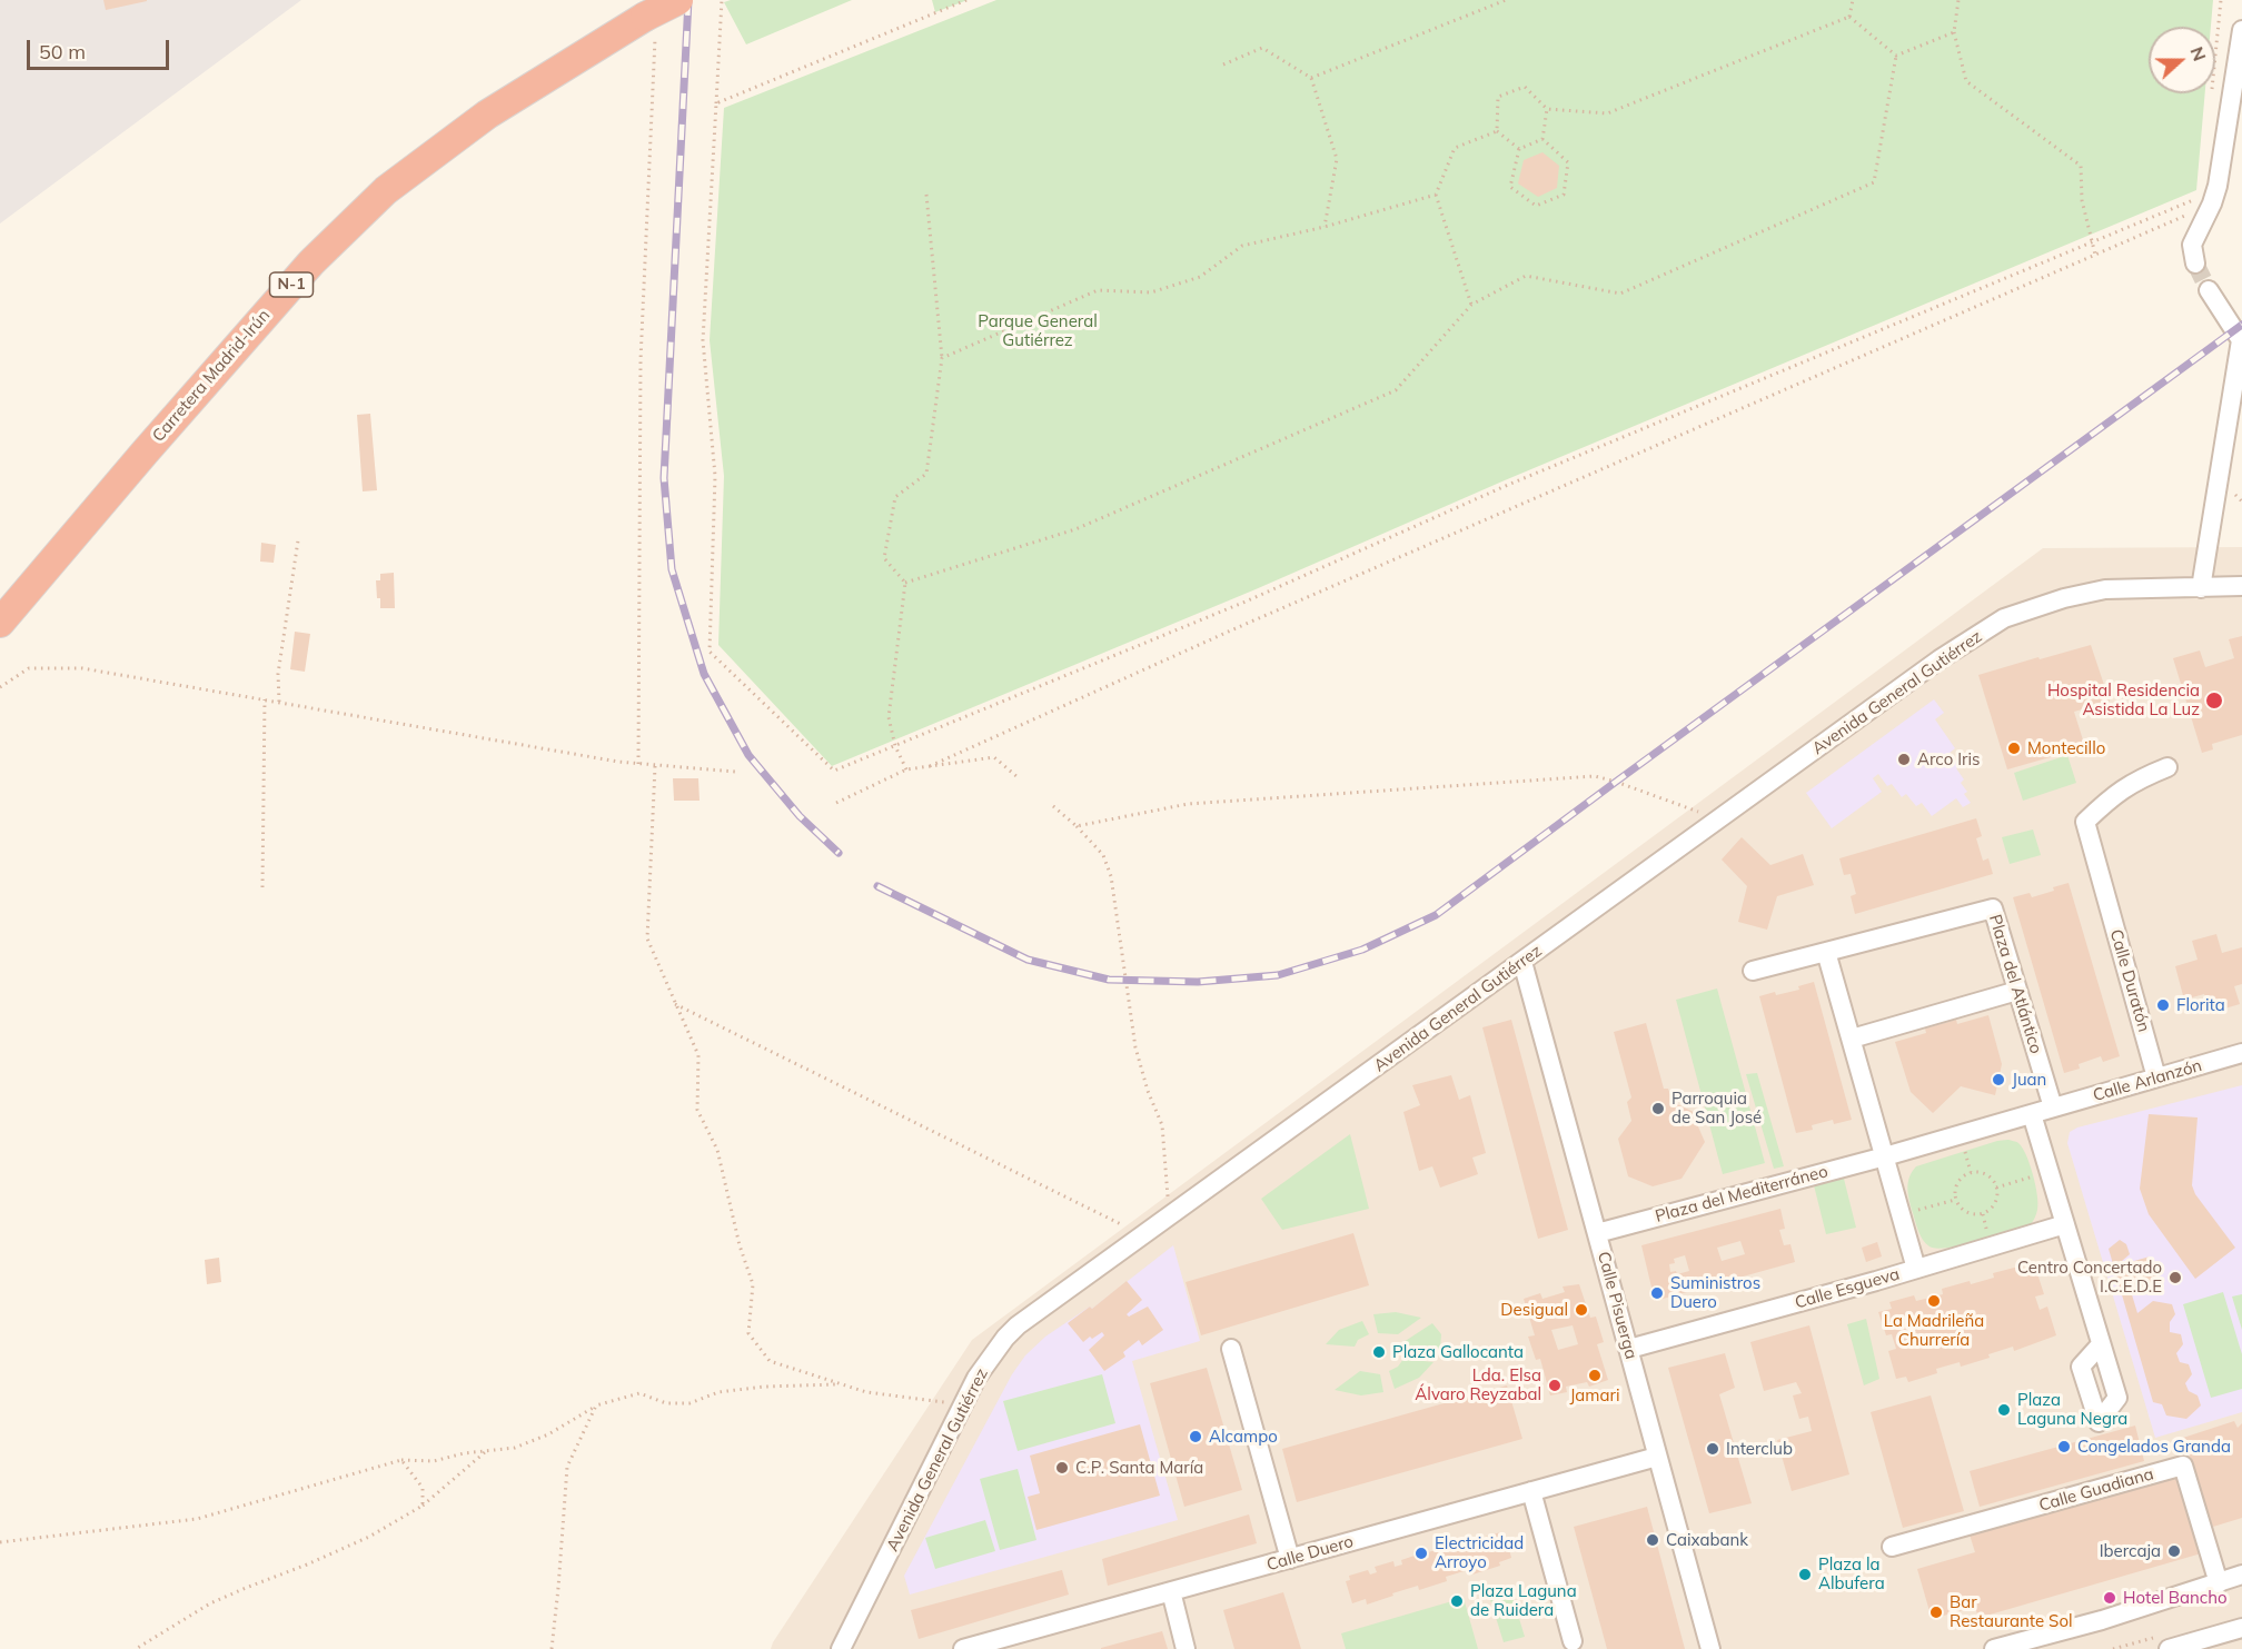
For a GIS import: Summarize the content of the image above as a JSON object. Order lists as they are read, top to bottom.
{
  "streets": {
    "highway": ["N-1", "Carretera Madrid-Irún"],
    "street": [
      "Avenida General Gutiérrez",
      "Calle Duratón",
      "Plaza del Atlántico",
      "Calle Arlanzón",
      "Plaza del Mediterráneo",
      "Calle Esgueva",
      "Calle Pisuerga",
      "Calle Guadiana",
      "Calle Duero"
    ]
  },
  "crossings": [
    ["Avenida General Gutiérrez", "Calle Pisuerga"],
    ["Calle Duratón", "Calle Arlanzón"],
    ["Plaza del Atlántico", "Calle Arlanzón"],
    ["Plaza del Atlántico", "Plaza del Mediterráneo"],
    ["Calle Arlanzón", "Plaza del Mediterráneo"],
    ["Plaza del Mediterráneo", "Calle Pisuerga"],
    ["Calle Esgueva", "Calle Pisuerga"],
    ["Calle Pisuerga", "Calle Duero"]
  ],
  "parks": ["Parque General Gutiérrez"],
  "places": [
    "Hospital Residencia Asistida La Luz",
    "Montecillo",
    "Arco Iris",
    "Florita",
    "Juan",
    "Parroquia de San José",
    "Centro Concertado I.C.E.D.E",
    "Suministros Duero",
    "La Madrileña Churrería",
    "Desigual",
    "Plaza Gallocanta",
    "Jamari",
    "Lda. Elsa Álvaro Reyzabal",
    "Plaza Laguna Negra",
    "Alcampo",
    "Congelados Granda",
    "Interclub",
    "C.P. Santa María",
    "Caixabank",
    "Ibercaja",
    "Electricidad Arroyo",
    "Plaza la Albufera",
    "Hotel Bancho",
    "Plaza Laguna de Ruidera",
    "Bar Restaurante Sol"
  ],
  "scale_bar": "50 m",
  "north": "right"
}
